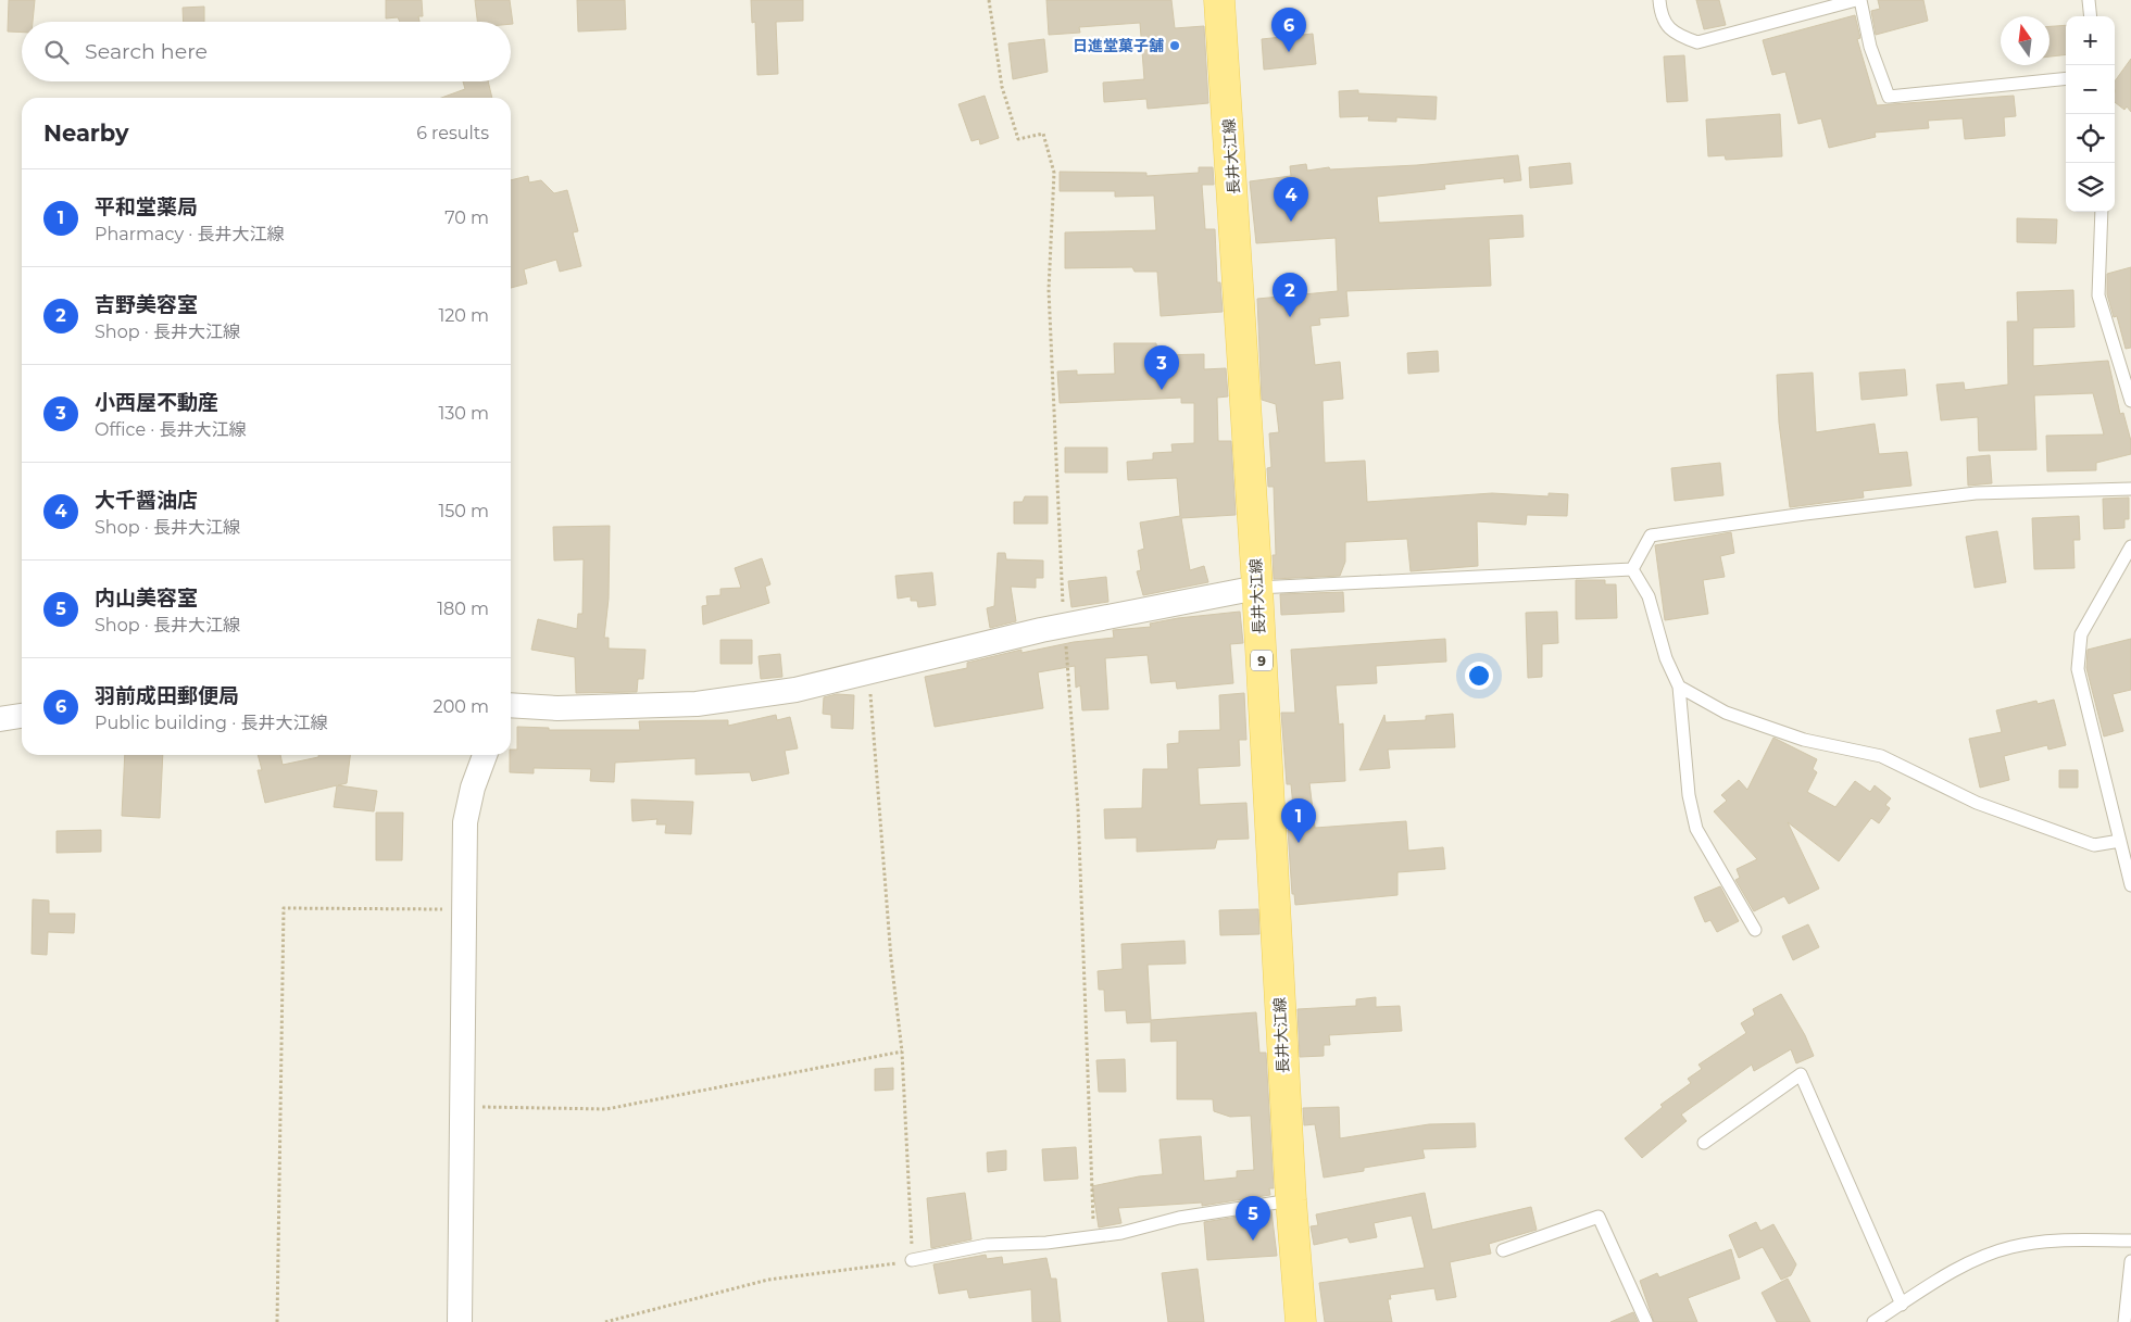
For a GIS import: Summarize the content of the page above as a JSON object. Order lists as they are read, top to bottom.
{
  "streets": {
    "main road": ["長井大江線", "9"]
  },
  "places": ["日進堂菓子舗"],
  "north": "top",
  "page": {
    "pins": [
      "6",
      "4",
      "2",
      "3",
      "1",
      "5"
    ],
    "map_buttons": ["+", "−"],
    "search": "Search here",
    "heading": ["Nearby", "6 results"],
    "list": [
      {
        "mark": "1",
        "name": "平和堂薬局",
        "note": "Pharmacy · 長井大江線",
        "value": "70 m"
      },
      {
        "mark": "2",
        "name": "吉野美容室",
        "note": "Shop · 長井大江線",
        "value": "120 m"
      },
      {
        "mark": "3",
        "name": "小西屋不動産",
        "note": "Office · 長井大江線",
        "value": "130 m"
      },
      {
        "mark": "4",
        "name": "大千醤油店",
        "note": "Shop · 長井大江線",
        "value": "150 m"
      },
      {
        "mark": "5",
        "name": "内山美容室",
        "note": "Shop · 長井大江線",
        "value": "180 m"
      },
      {
        "mark": "6",
        "name": "羽前成田郵便局",
        "note": "Public building · 長井大江線",
        "value": "200 m"
      }
    ]
  }
}
